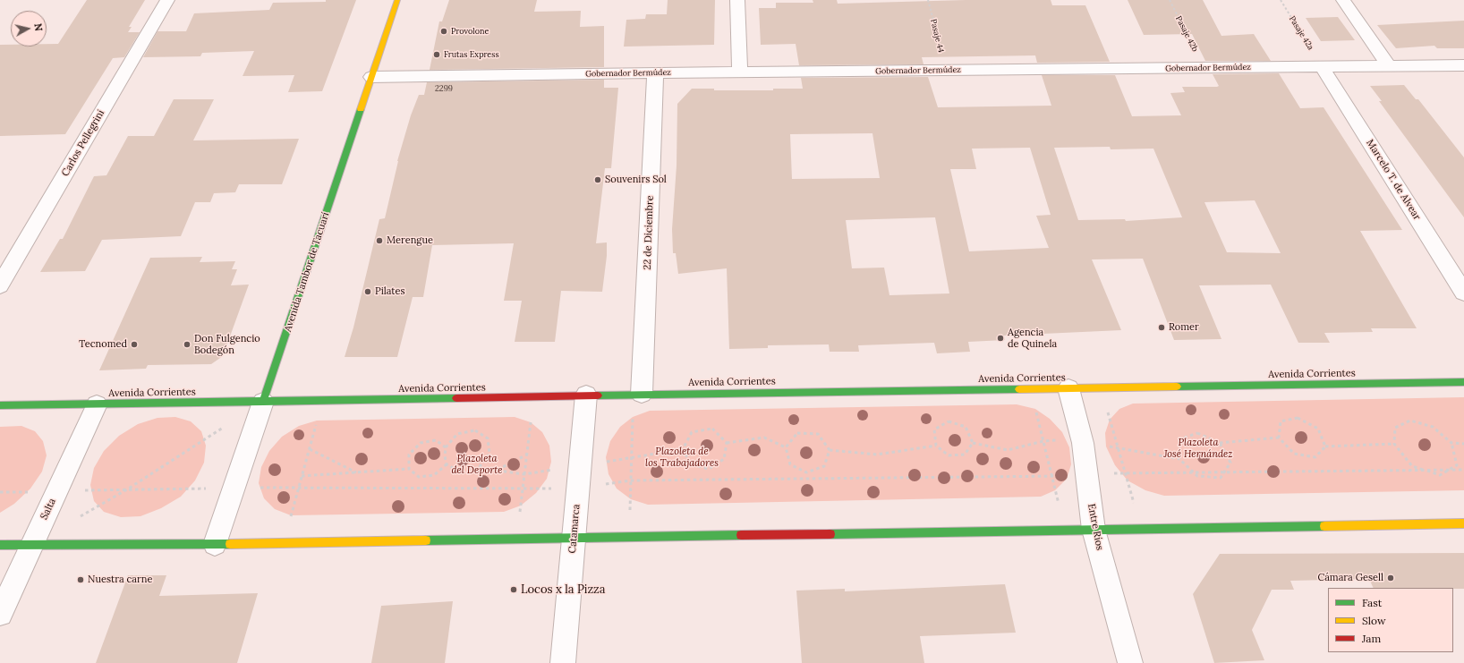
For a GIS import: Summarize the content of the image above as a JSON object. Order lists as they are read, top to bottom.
{
  "streets": {
    "main road": ["Avenida Tambor de Tacuarí", "Avenida Corrientes"],
    "street": [
      "Gobernador Bermúdez",
      "Carlos Pellegrini",
      "Marcelo T. de Alvear",
      "22 de Diciembre",
      "Salta",
      "Entre Ríos",
      "Catamarca"
    ],
    "path": ["Pasaje 42a", "Pasaje 42b", "Pasaje 44"]
  },
  "crossings": [
    ["Pasaje 42a", "Gobernador Bermúdez"],
    ["Pasaje 42a", "Marcelo T. de Alvear"],
    ["Pasaje 42b", "Gobernador Bermúdez"],
    ["Pasaje 44", "Gobernador Bermúdez"],
    ["Gobernador Bermúdez", "Marcelo T. de Alvear"],
    ["Gobernador Bermúdez", "22 de Diciembre"],
    ["Gobernador Bermúdez", "Avenida Tambor de Tacuarí"],
    ["22 de Diciembre", "Avenida Corrientes"],
    ["Avenida Tambor de Tacuarí", "Avenida Corrientes"],
    ["Avenida Corrientes", "Salta"],
    ["Avenida Corrientes", "Entre Ríos"],
    ["Avenida Corrientes", "Catamarca"]
  ],
  "parks": ["Plazoleta José Hernández", "Plazoleta de los Trabajadores", "Plazoleta del Deporte"],
  "places": [
    "Provolone",
    "Frutas Express",
    "Souvenirs Sol",
    "Merengue",
    "Pilates",
    "Romer",
    "Agencia de Quinela",
    "Tecnomed",
    "Don Fulgencio Bodegón",
    "Cámara Gesell",
    "Nuestra carne",
    "Locos x la Pizza"
  ],
  "house_numbers": ["2299"],
  "legend": ["Fast", "Slow", "Jam"],
  "north": "right"
}
